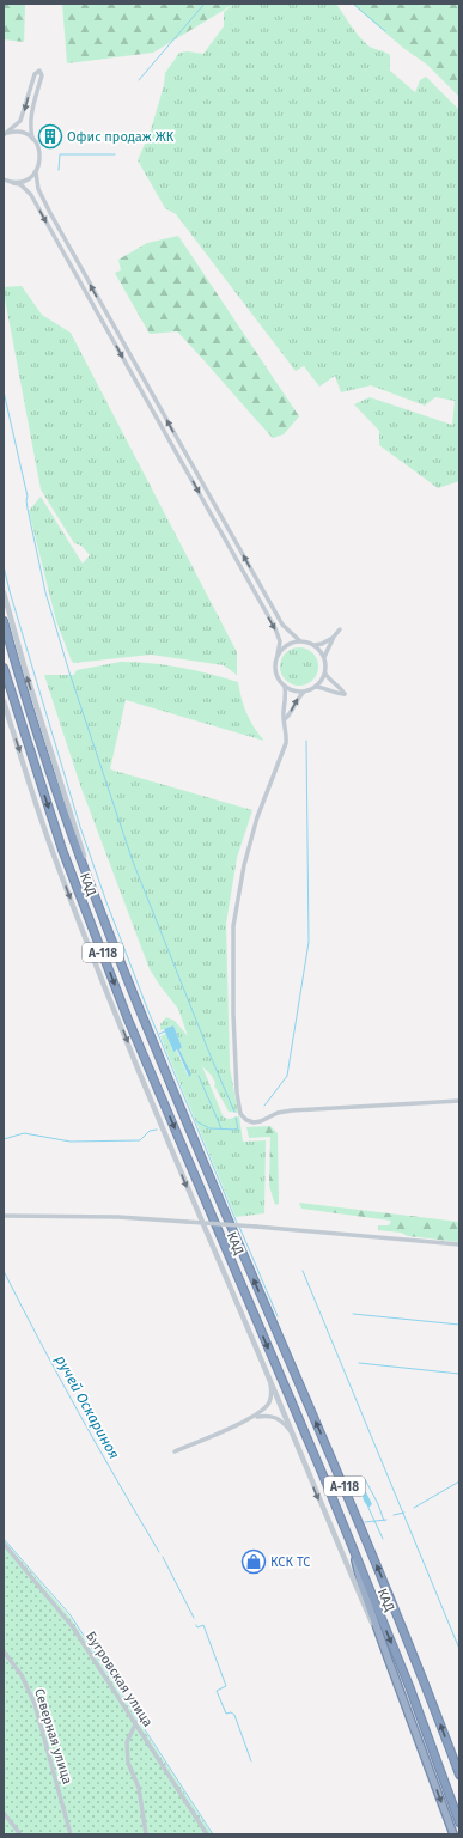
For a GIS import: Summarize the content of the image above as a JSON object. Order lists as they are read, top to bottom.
{
  "streets": {
    "highway": ["КАД", "А-118"],
    "street": ["Бугровская улица", "Северная улица"]
  },
  "water": ["ручей Оскариноя"],
  "places": {
    "building": ["Офис продаж ЖК"],
    "shop": ["КСК ТС"]
  }
}
